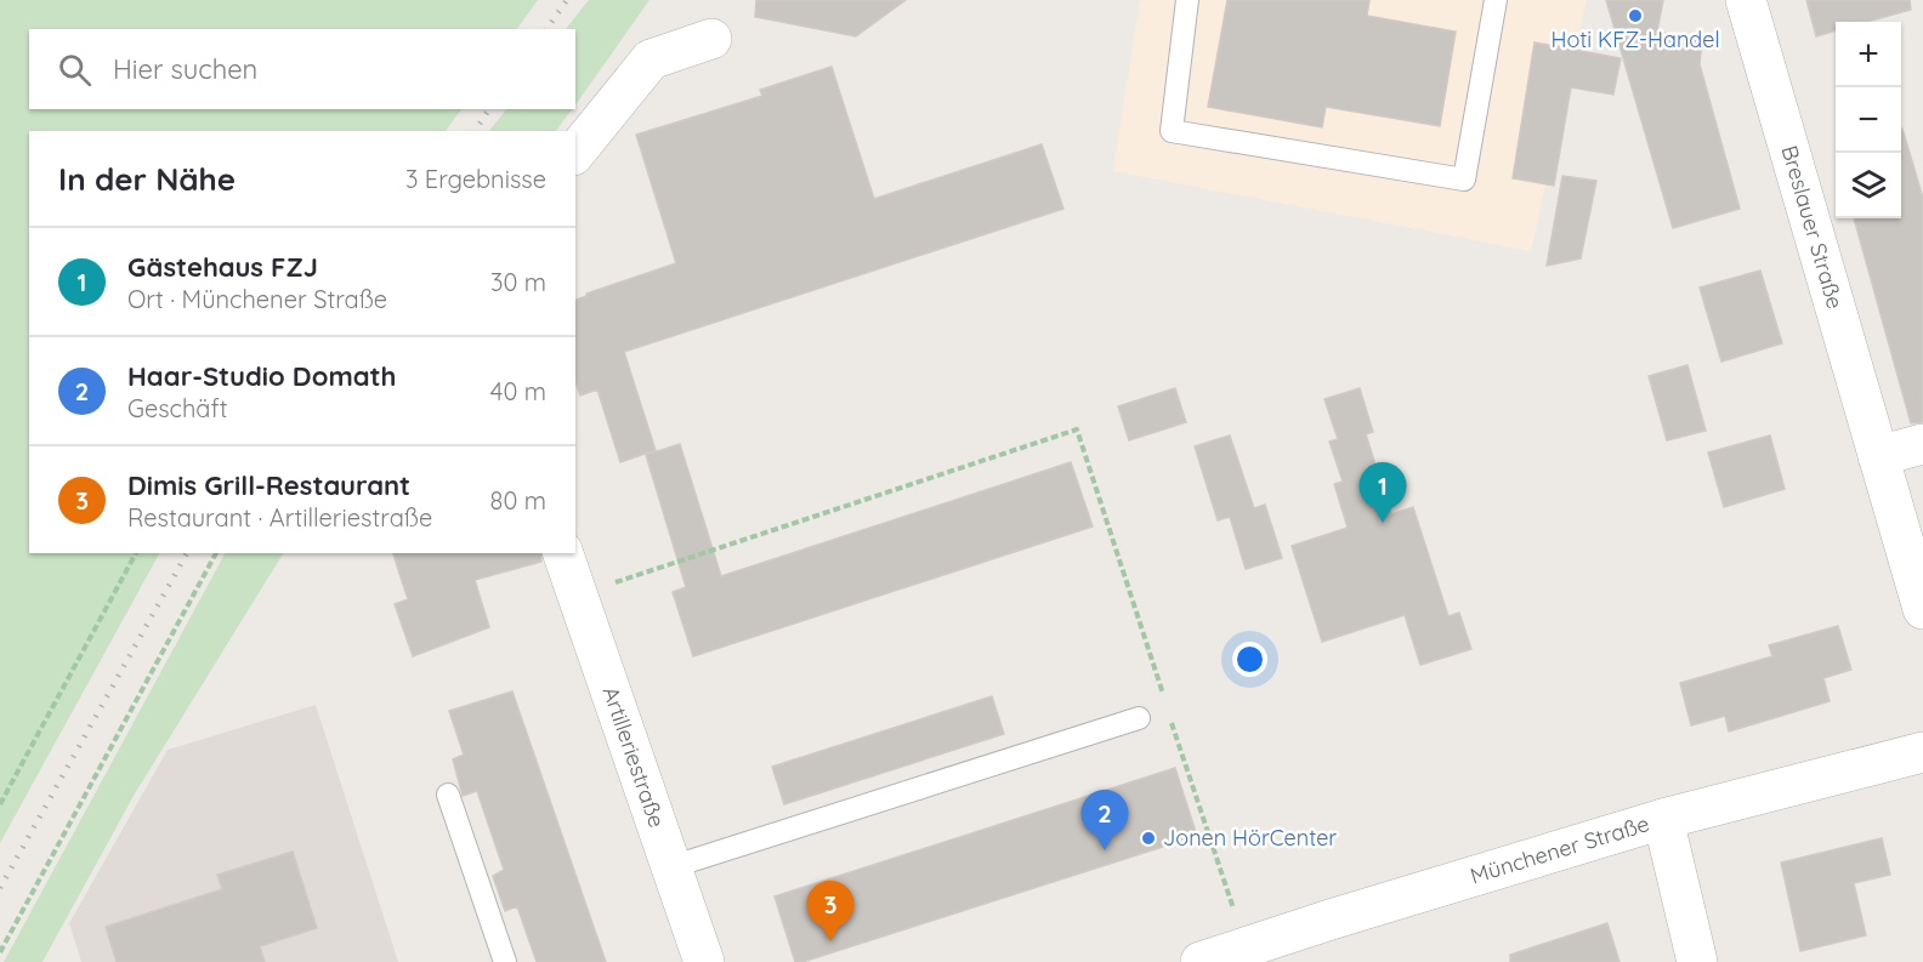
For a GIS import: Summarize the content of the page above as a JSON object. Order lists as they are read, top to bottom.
{
  "streets": {
    "street": ["Breslauer Straße", "Artilleriestraße", "Münchener Straße"]
  },
  "places": ["Hoti KFZ-Handel", "Jonen HörCenter"],
  "page": {
    "map_buttons": ["+", "−"],
    "search": "Hier suchen",
    "heading": ["In der Nähe", "3 Ergebnisse"],
    "list": [
      {
        "mark": "1",
        "name": "Gästehaus FZJ",
        "note": "Ort · Münchener Straße",
        "value": "30 m"
      },
      {
        "mark": "2",
        "name": "Haar-Studio Domath",
        "note": "Geschäft",
        "value": "40 m"
      },
      {
        "mark": "3",
        "name": "Dimis Grill-Restaurant",
        "note": "Restaurant · Artilleriestraße",
        "value": "80 m"
      }
    ],
    "pins": ["1", "2", "3"]
  }
}
